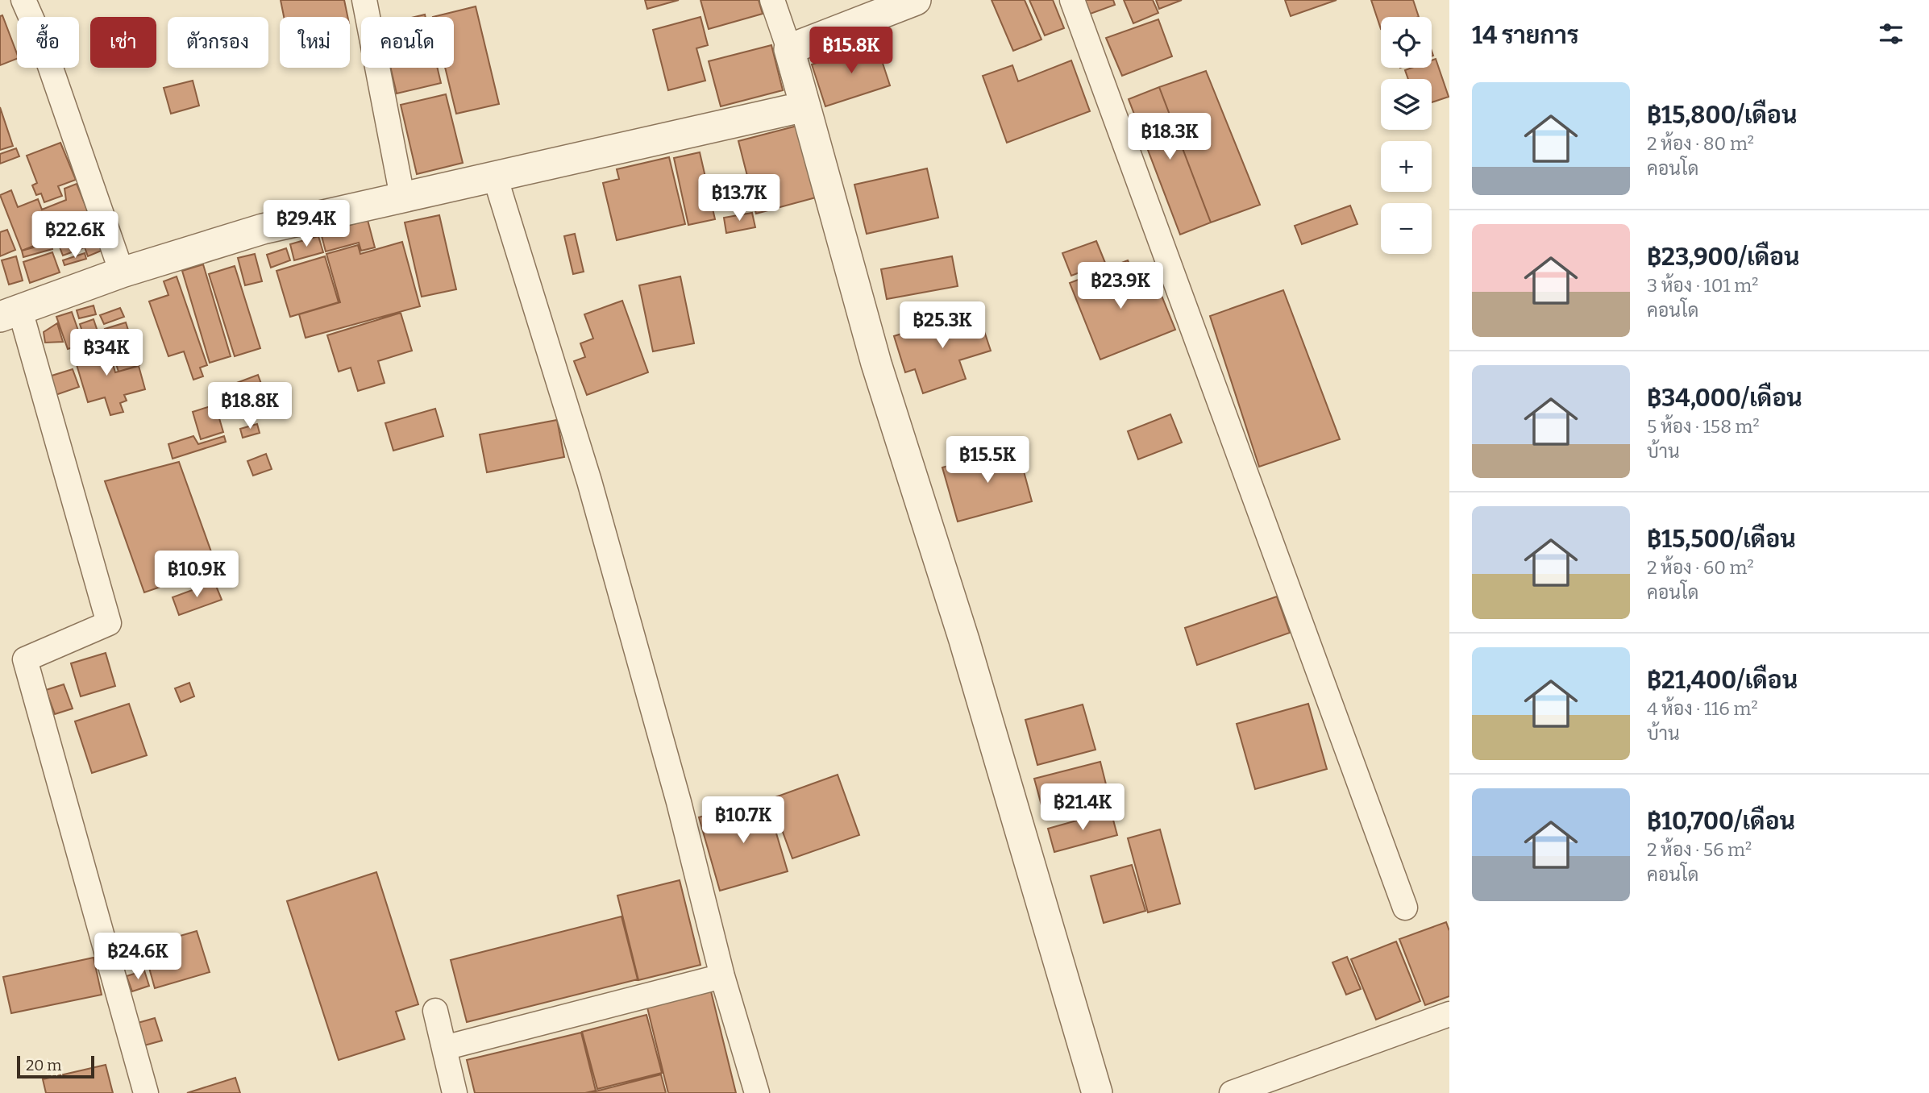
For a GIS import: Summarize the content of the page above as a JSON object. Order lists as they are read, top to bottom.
{
  "scale_bar": "20 m",
  "page": {
    "heading": "14 รายการ",
    "map_buttons": ["+", "−"],
    "chip": [
      "ซื้อ",
      "เช่า",
      "ตัวกรอง",
      "ใหม่",
      "คอนโด"
    ],
    "price": [
      "฿15.8K",
      "฿18.3K",
      "฿13.7K",
      "฿29.4K",
      "฿22.6K",
      "฿23.9K",
      "฿25.3K",
      "฿34K",
      "฿18.8K",
      "฿15.5K",
      "฿10.9K",
      "฿21.4K",
      "฿10.7K",
      "฿24.6K"
    ],
    "list": [
      {
        "name": "฿15,800/เดือน",
        "note": "2 ห้อง · 80 m² · คอนโด"
      },
      {
        "name": "฿23,900/เดือน",
        "note": "3 ห้อง · 101 m² · คอนโด"
      },
      {
        "name": "฿34,000/เดือน",
        "note": "5 ห้อง · 158 m² · บ้าน"
      },
      {
        "name": "฿15,500/เดือน",
        "note": "2 ห้อง · 60 m² · คอนโด"
      },
      {
        "name": "฿21,400/เดือน",
        "note": "4 ห้อง · 116 m² · บ้าน"
      },
      {
        "name": "฿10,700/เดือน",
        "note": "2 ห้อง · 56 m² · คอนโด"
      }
    ],
    "scale": "20 m"
  }
}
